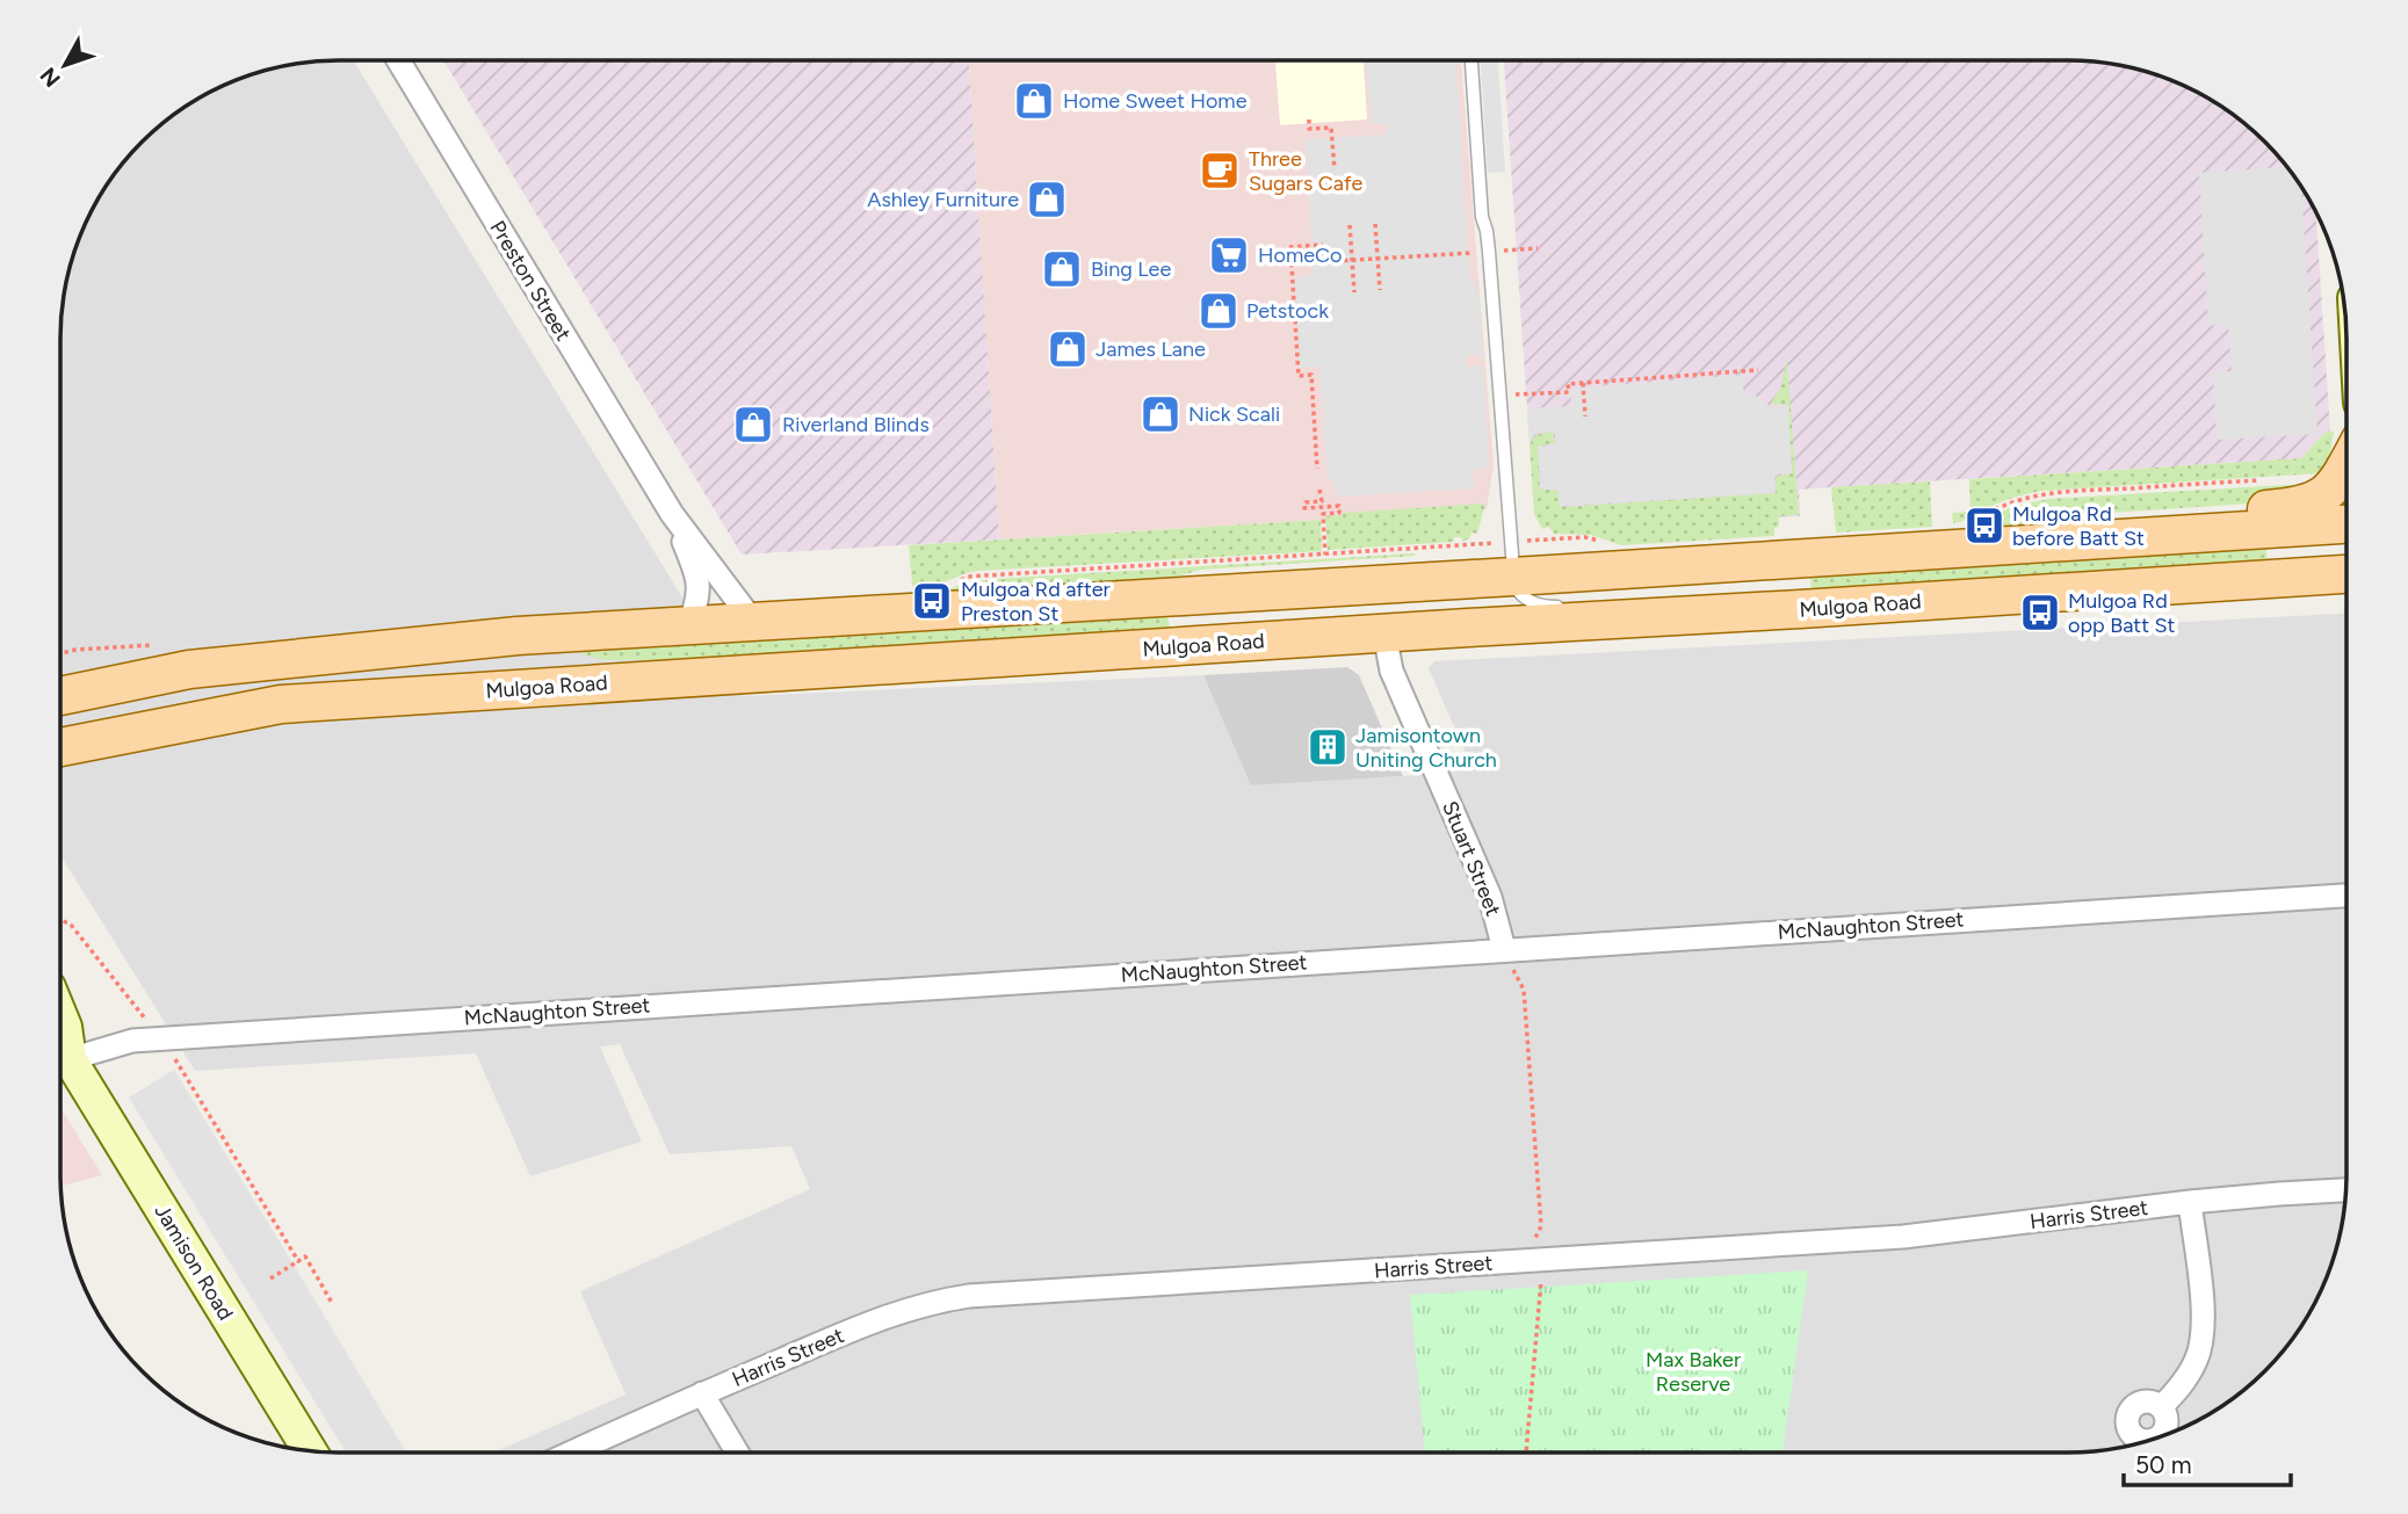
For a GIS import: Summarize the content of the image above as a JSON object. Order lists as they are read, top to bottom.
{
  "streets": {
    "main road": ["Mulgoa Road"],
    "street": [
      "Preston Street",
      "Stuart Street",
      "McNaughton Street",
      "Harris Street",
      "Jamison Road"
    ]
  },
  "crossings": [
    ["Mulgoa Road", "Stuart Street"],
    ["Stuart Street", "McNaughton Street"]
  ],
  "parks": ["Max Baker Reserve"],
  "places": {
    "shop": [
      "Home Sweet Home",
      "Ashley Furniture",
      "Bing Lee",
      "Petstock",
      "James Lane",
      "Nick Scali",
      "Riverland Blinds"
    ],
    "cafe": ["Three Sugars Cafe"],
    "supermarket": ["HomeCo"],
    "bus stop": ["Mulgoa Rd before Batt St", "Mulgoa Rd after Preston St", "Mulgoa Rd opp Batt St"],
    "building": ["Jamisontown Uniting Church"]
  },
  "scale_bar": "50 m",
  "north": "bottom left"
}
